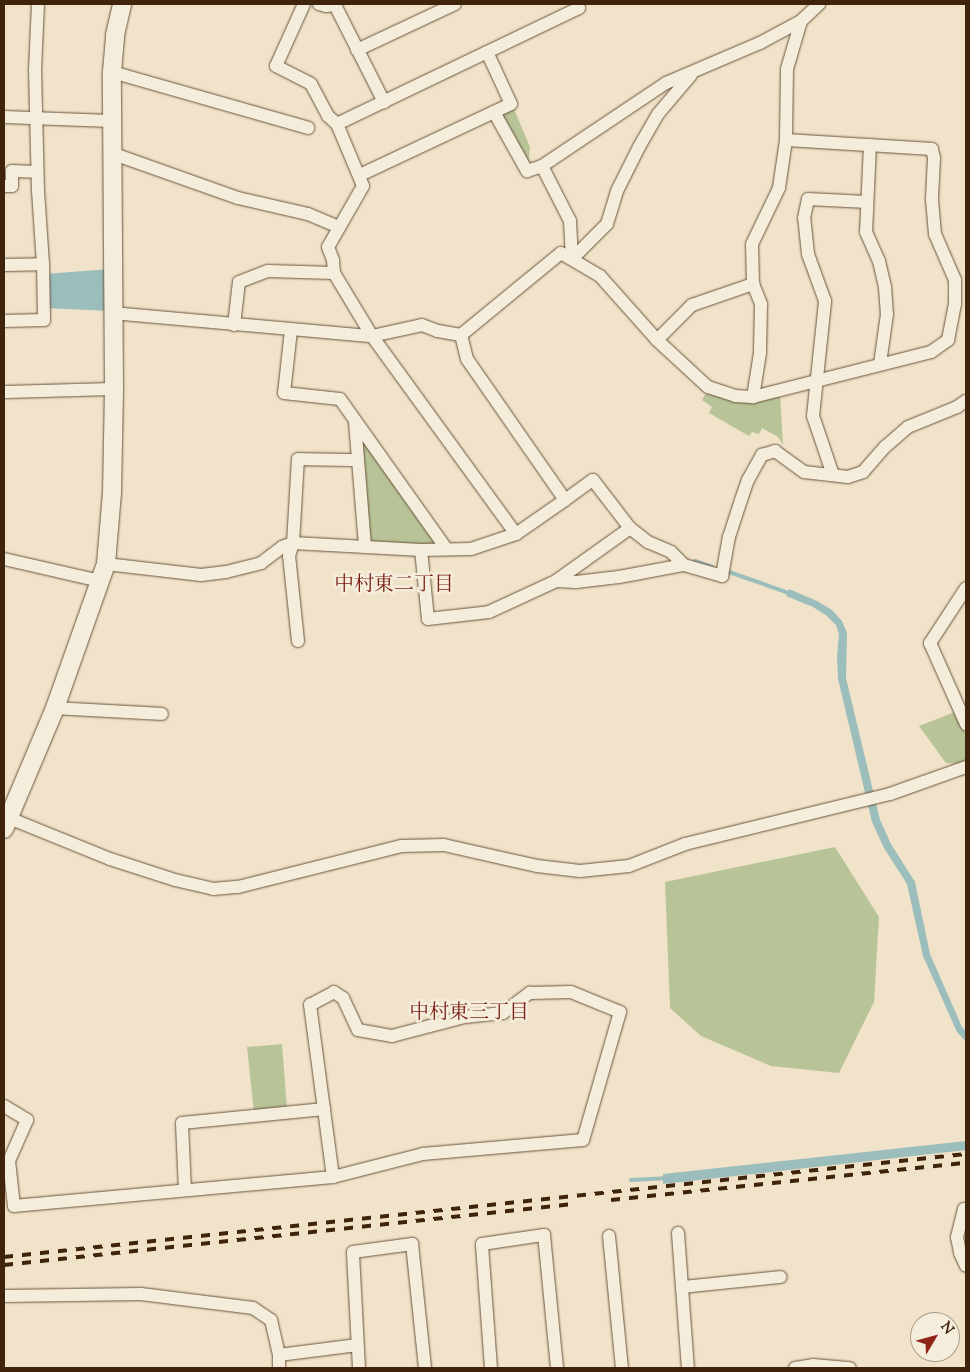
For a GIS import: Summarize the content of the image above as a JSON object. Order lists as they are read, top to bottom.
{
  "districts": ["中村東二丁目", "中村東三丁目"],
  "north": "top right"
}
